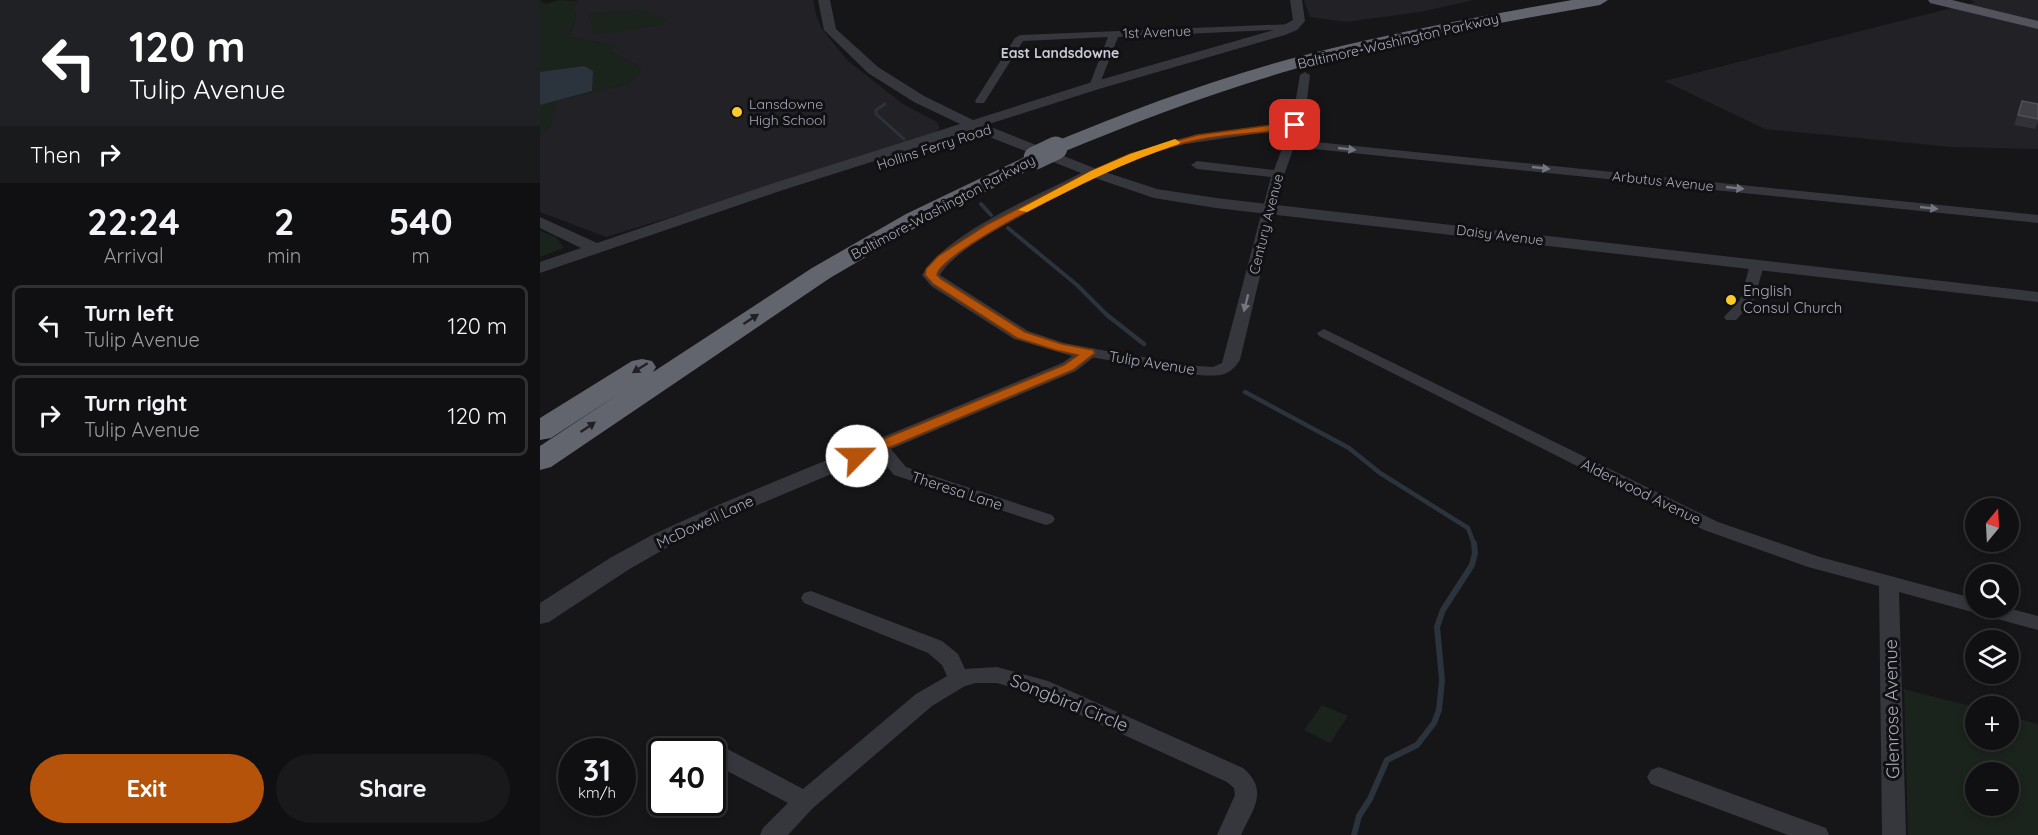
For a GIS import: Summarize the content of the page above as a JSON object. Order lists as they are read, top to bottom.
{
  "streets": {
    "highway": ["Baltimore-Washington Parkway"],
    "street": [
      "1st Avenue",
      "Hollins Ferry Road",
      "Arbutus Avenue",
      "Century Avenue",
      "Daisy Avenue",
      "Tulip Avenue",
      "Theresa Lane",
      "Alderwood Avenue",
      "McDowell Lane",
      "Songbird Circle",
      "Glenrose Avenue"
    ]
  },
  "crossings": [
    ["1st Avenue", "Hollins Ferry Road"],
    ["Hollins Ferry Road", "Daisy Avenue"],
    ["Arbutus Avenue", "Century Avenue"],
    ["Century Avenue", "Daisy Avenue"],
    ["Century Avenue", "Tulip Avenue"],
    ["Daisy Avenue", "Tulip Avenue"],
    ["Tulip Avenue", "McDowell Lane"],
    ["Theresa Lane", "McDowell Lane"],
    ["Alderwood Avenue", "Glenrose Avenue"]
  ],
  "one_way": ["Arbutus Avenue", "Century Avenue"],
  "districts": ["East Landsdowne"],
  "places": ["Lansdowne High School", "English Consul Church"],
  "north": "top",
  "page": {
    "turn": ["120 m", "Tulip Avenue"],
    "then": "Then",
    "eta": [
      "22:24",
      "Arrival",
      "2",
      "min",
      "540",
      "m"
    ],
    "list": [
      {
        "name": "Turn left",
        "note": "Tulip Avenue",
        "value": "120 m"
      },
      {
        "name": "Turn right",
        "note": "Tulip Avenue",
        "value": "120 m"
      }
    ],
    "map_buttons": ["+", "−"],
    "speed": "31 km/h",
    "limit": "40",
    "buttons": ["Exit", "Share"]
  }
}
